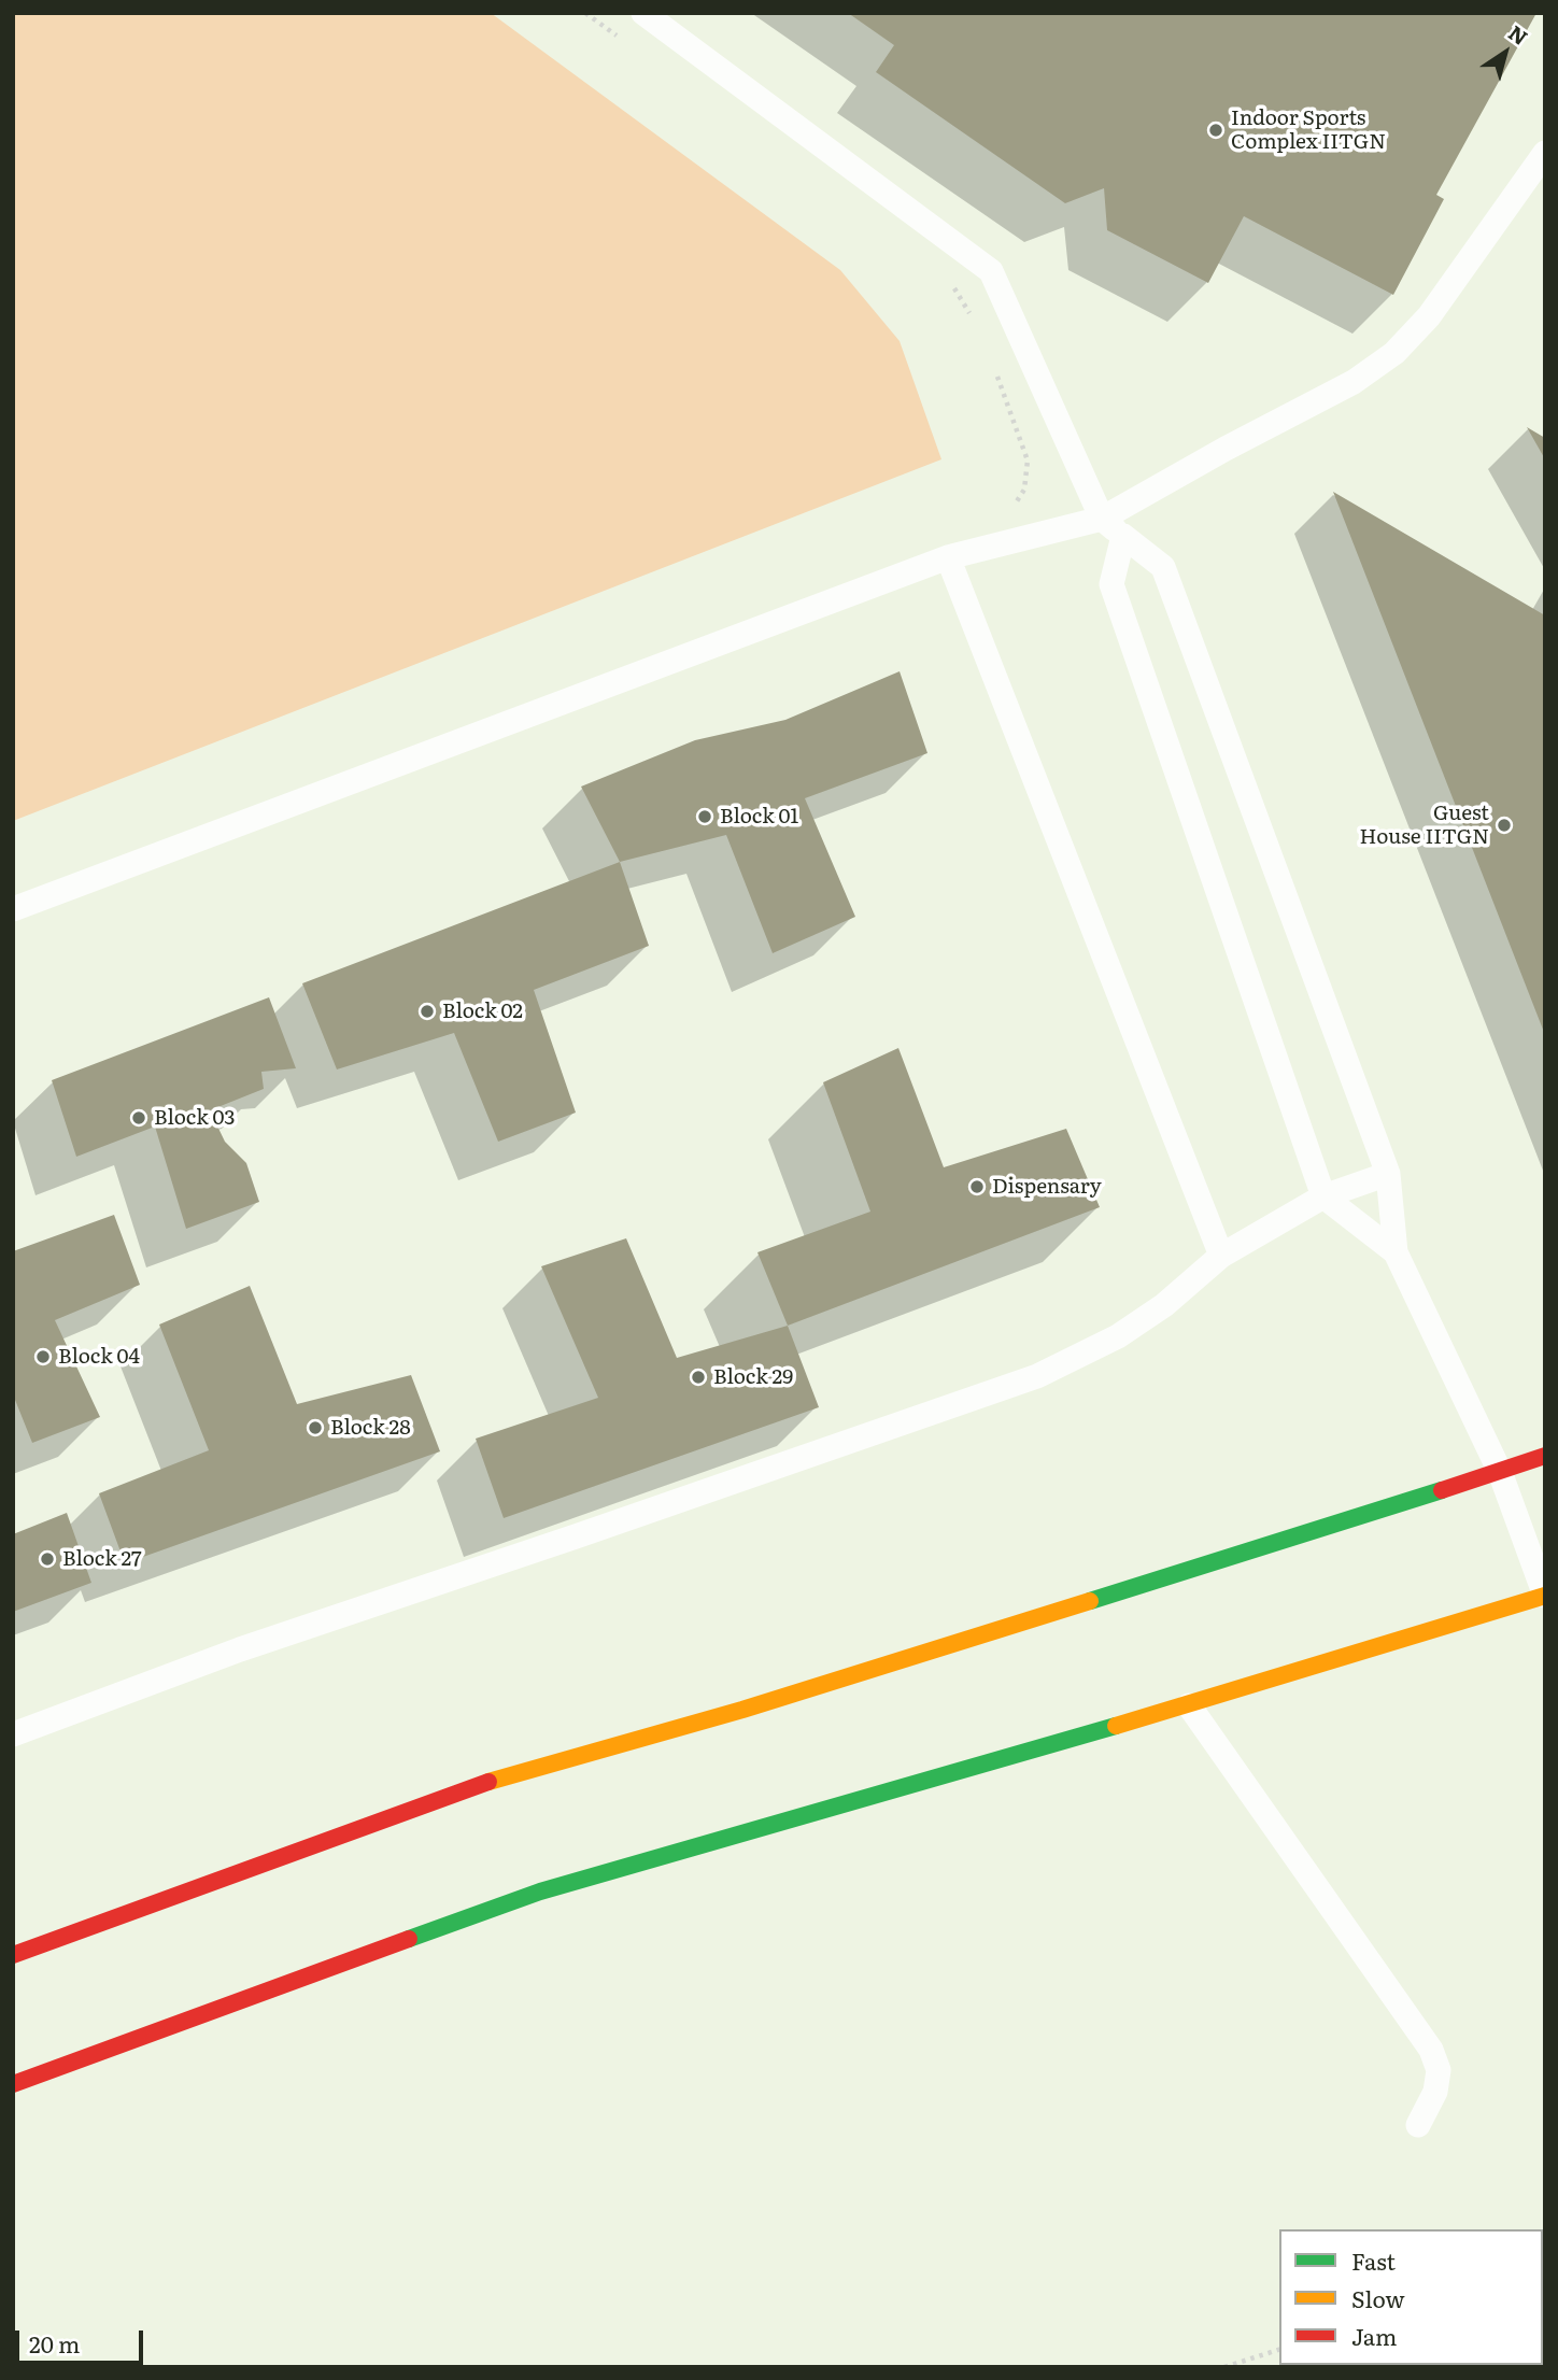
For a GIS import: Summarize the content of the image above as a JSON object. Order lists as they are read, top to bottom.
{
  "places": [
    "Indoor Sports Complex IITGN",
    "Block 01",
    "Guest House IITGN",
    "Block 02",
    "Block 03",
    "Dispensary",
    "Block 04",
    "Block 29",
    "Block 28",
    "Block 27"
  ],
  "legend": ["Fast", "Slow", "Jam"],
  "scale_bar": "20 m",
  "north": "top right"
}
